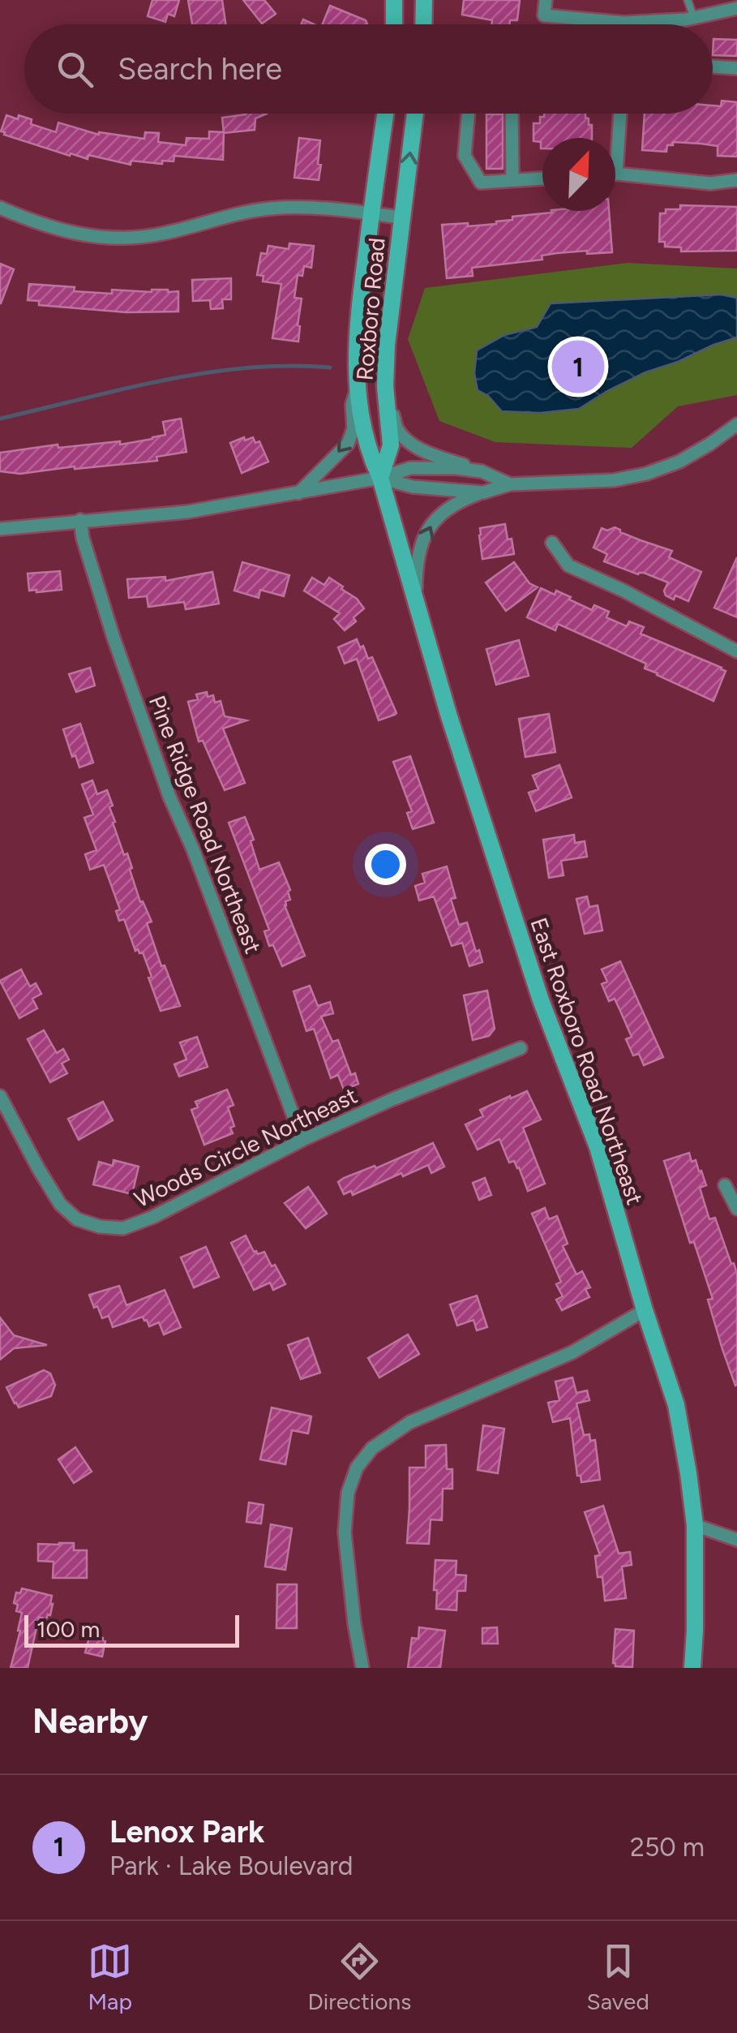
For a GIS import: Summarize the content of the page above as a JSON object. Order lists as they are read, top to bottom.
{
  "streets": {
    "main road": ["Roxboro Road", "East Roxboro Road Northeast"],
    "street": ["Pine Ridge Road Northeast", "Woods Circle Northeast"]
  },
  "crossings": [
    ["Roxboro Road", "East Roxboro Road Northeast"],
    ["Pine Ridge Road Northeast", "Woods Circle Northeast"]
  ],
  "scale_bar": "100 m",
  "north": "top right",
  "page": {
    "search": "Search here",
    "pins": "1",
    "scale": "100 m",
    "heading": "Nearby",
    "list": [
      {
        "mark": "1",
        "name": "Lenox Park",
        "note": "Park · Lake Boulevard",
        "value": "250 m"
      }
    ],
    "nav": ["Map", "Directions", "Saved"]
  }
}
